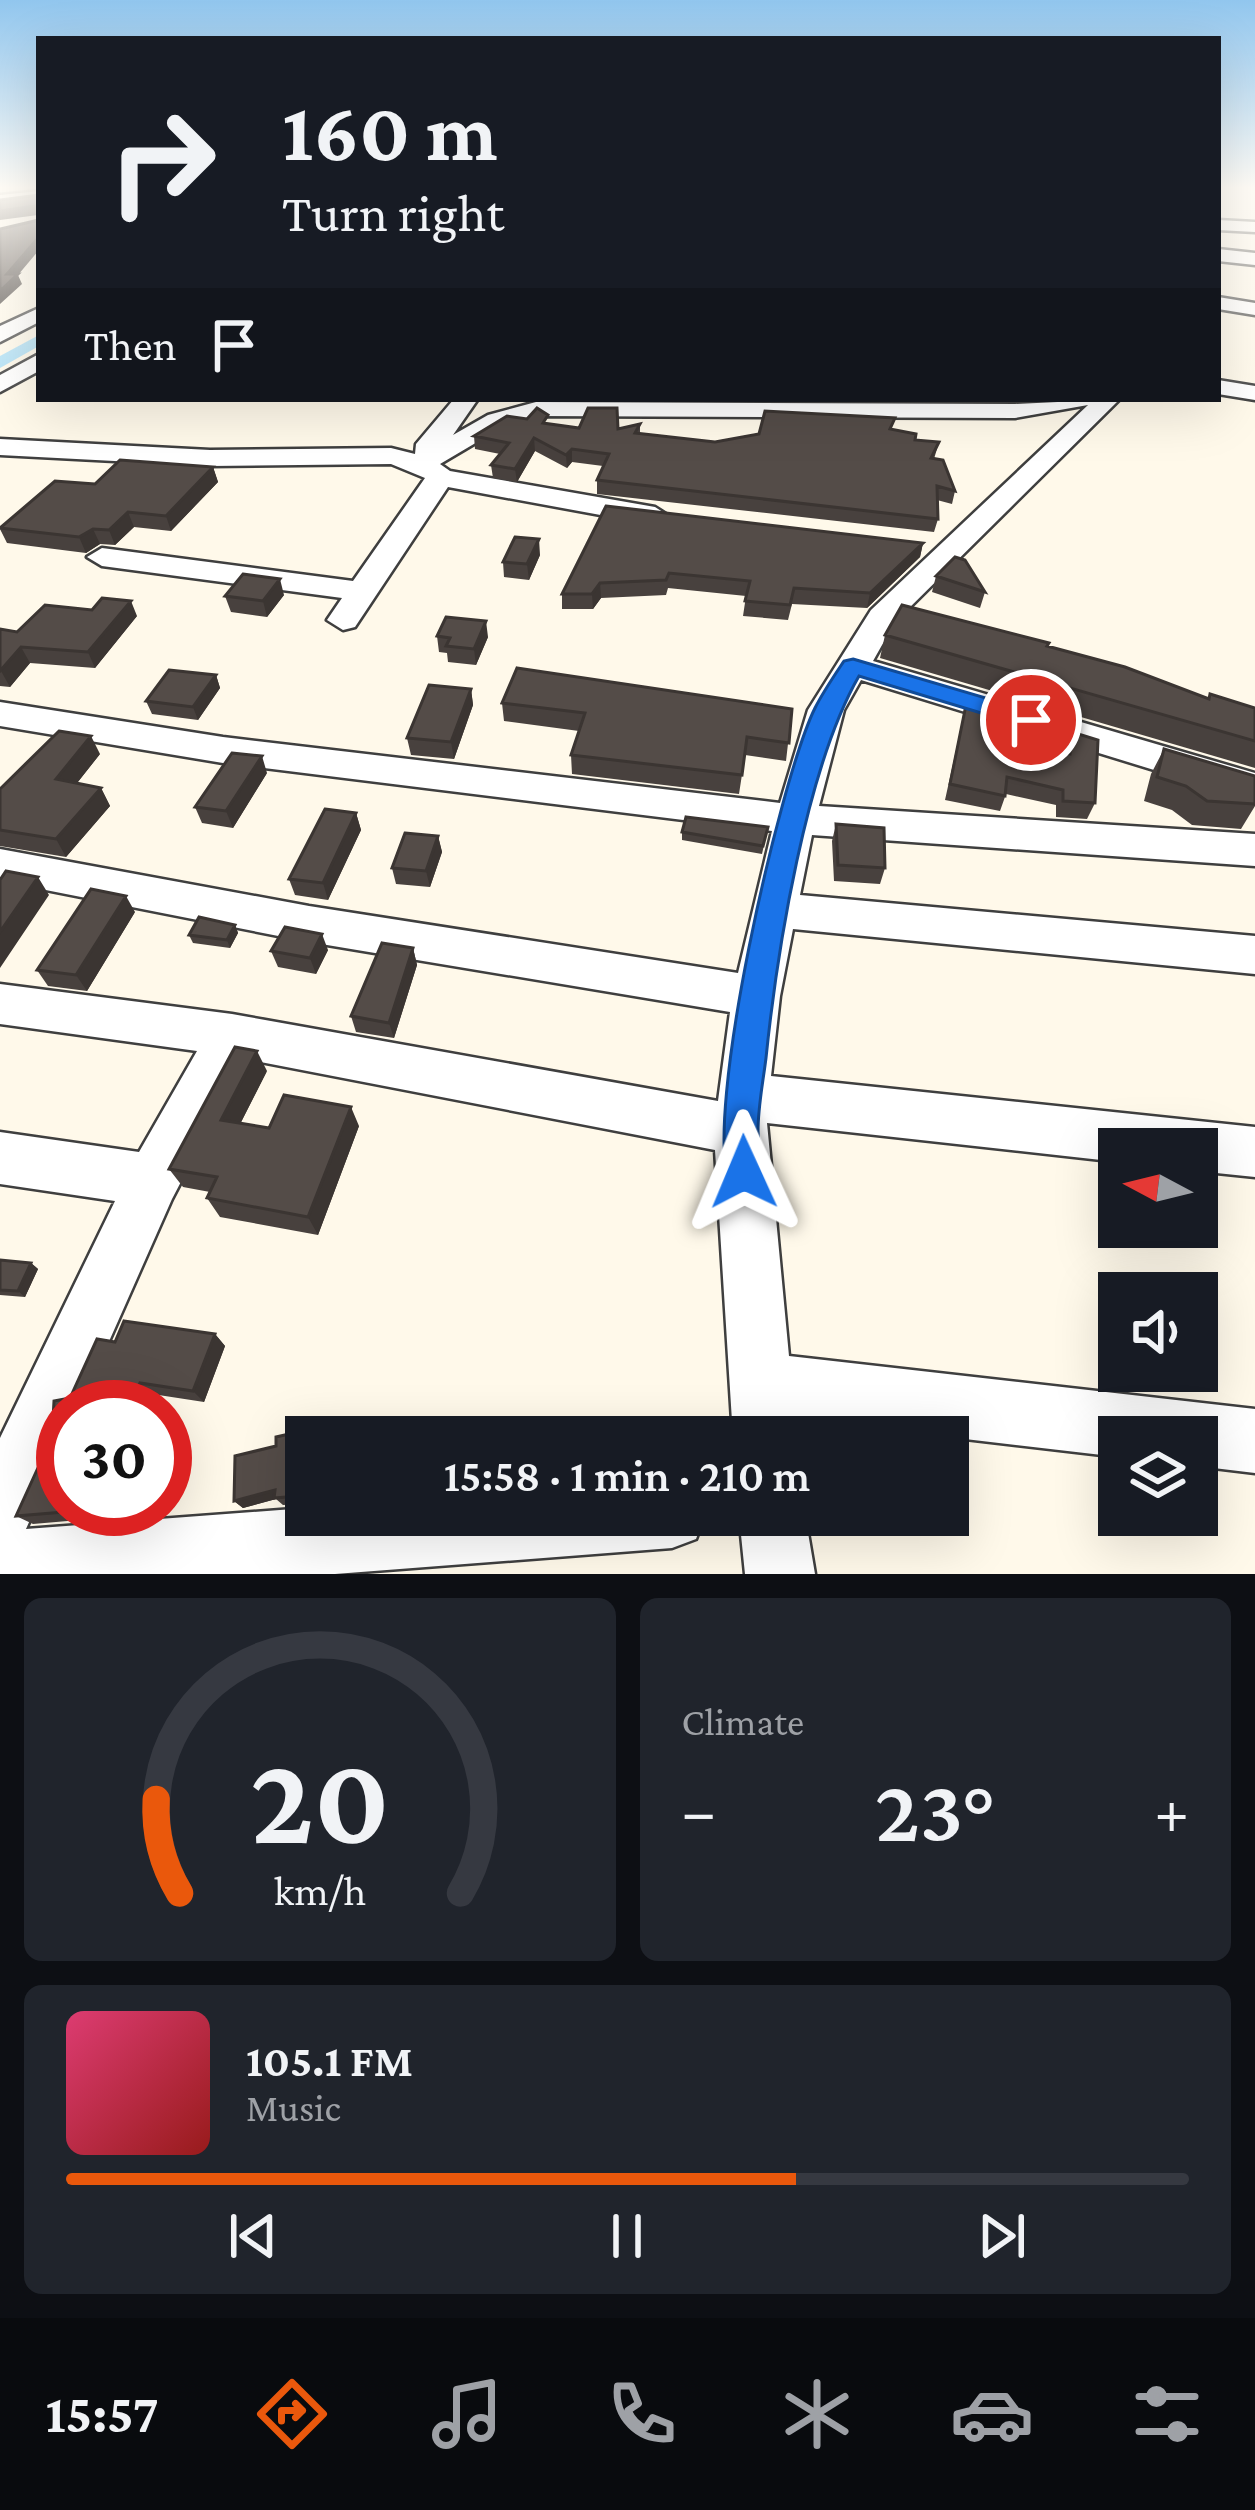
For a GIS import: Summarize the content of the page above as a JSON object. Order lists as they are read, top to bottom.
{
  "north": "left",
  "page": {
    "turn": ["160 m", "Turn right"],
    "then": "Then",
    "limit": "30",
    "trip": "15:58 · 1 min · 210 m",
    "tile": "Climate",
    "heat": ["−", "23°", "+"],
    "song": ["105.1 FM", "Music"],
    "tabs": "15:57",
    "gauge": ["20", "km/h"]
  }
}
